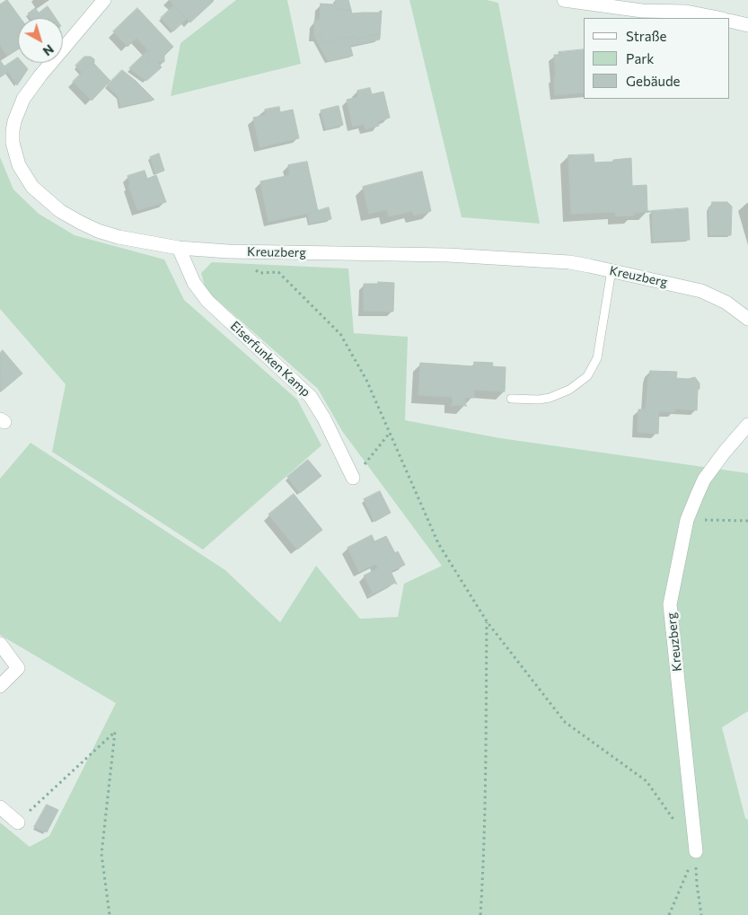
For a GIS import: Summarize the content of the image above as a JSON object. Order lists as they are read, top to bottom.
{
  "streets": {
    "street": ["Kreuzberg", "Eiserfunken Kamp"]
  },
  "crossings": [
    ["Kreuzberg", "Eiserfunken Kamp"]
  ],
  "legend": ["Straße", "Park", "Gebäude"],
  "north": "bottom right"
}
